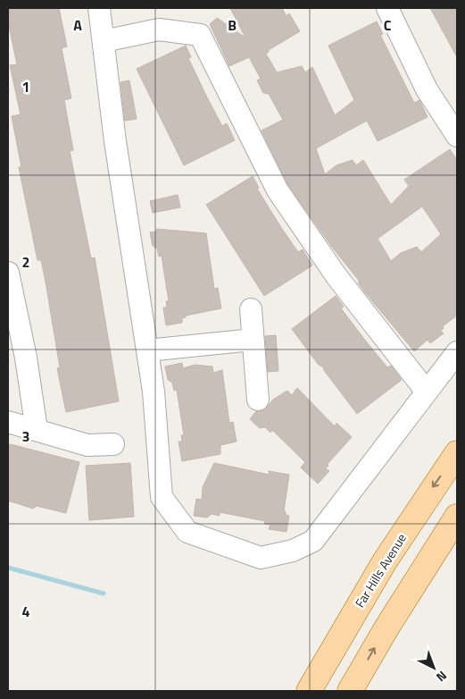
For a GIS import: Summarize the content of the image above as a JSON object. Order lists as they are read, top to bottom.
{
  "streets": {
    "main road": ["Far Hills Avenue"]
  },
  "north": "bottom right",
  "grid": {
    "columns": ["A", "B", "C"],
    "rows": [
      "1",
      "2",
      "3",
      "4"
    ]
  }
}
